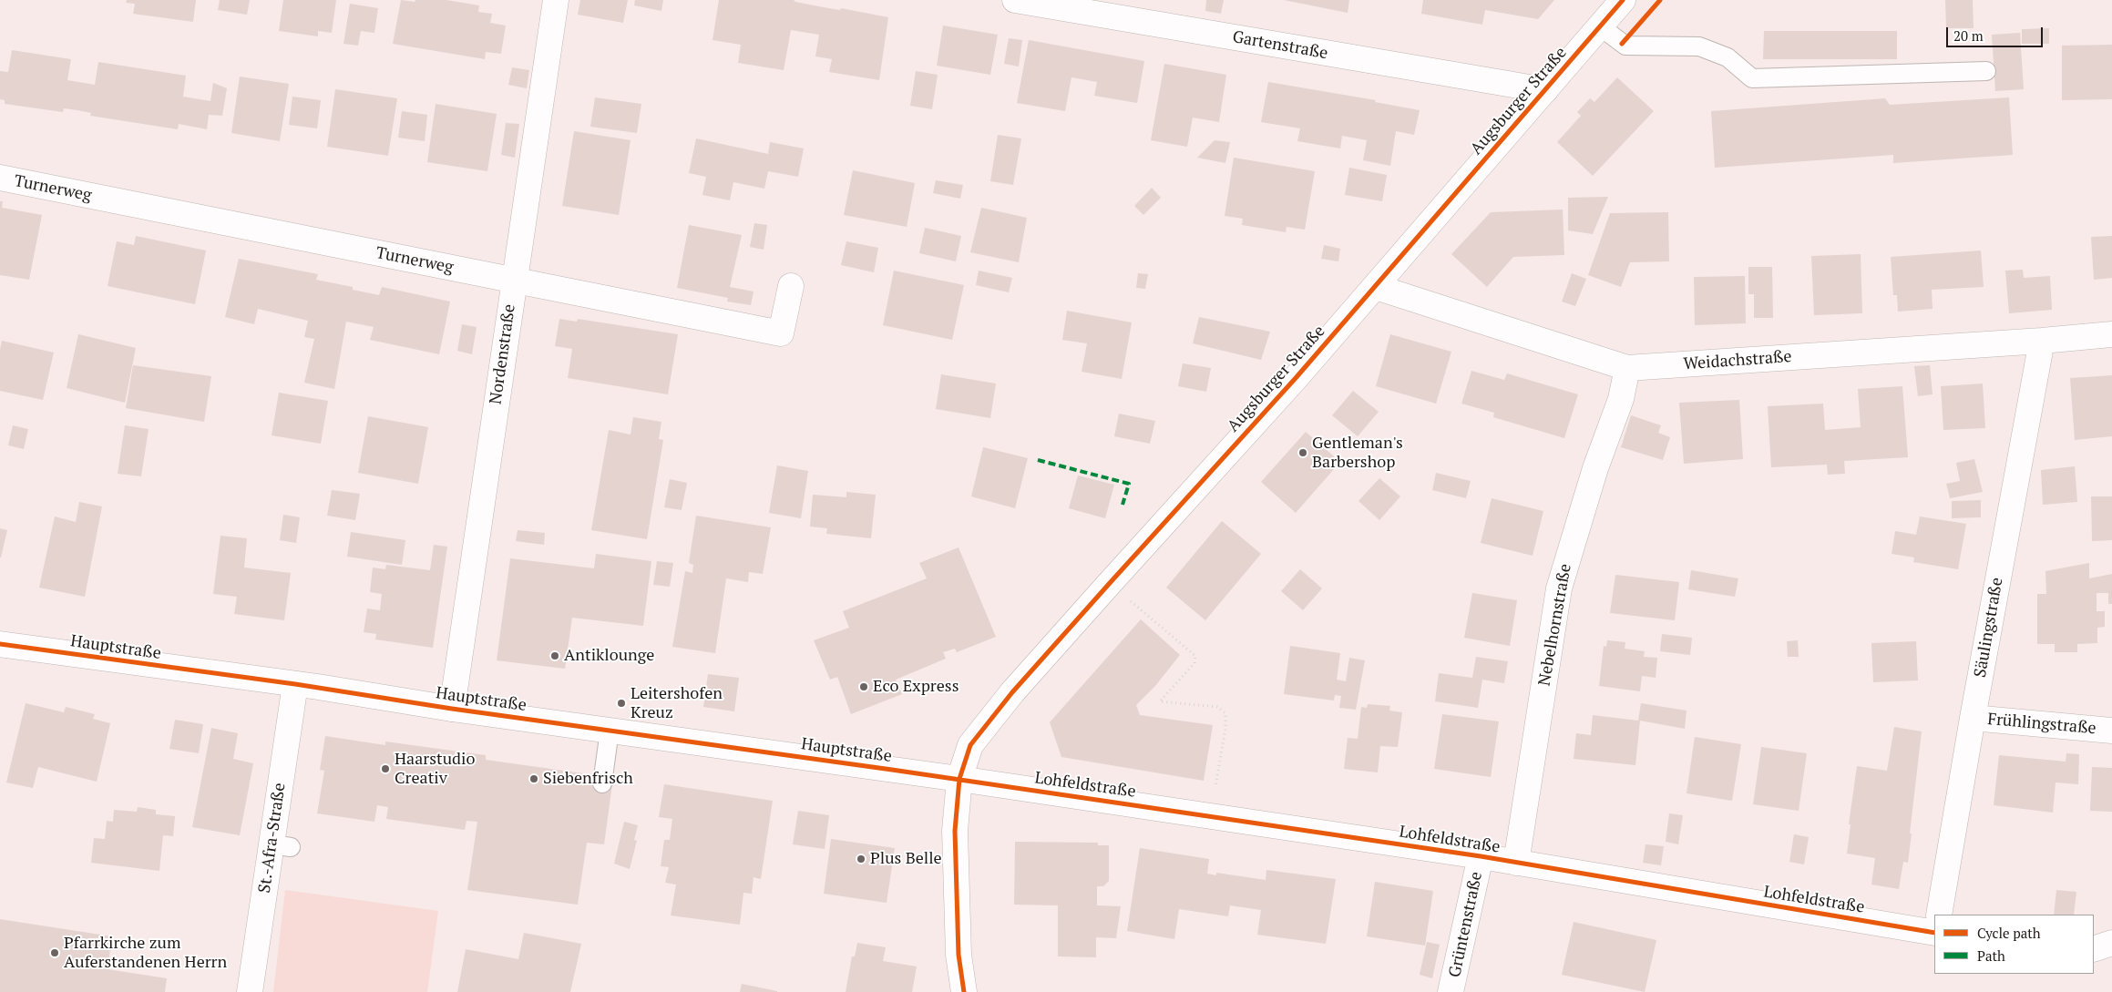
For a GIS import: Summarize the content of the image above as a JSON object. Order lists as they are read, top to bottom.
{
  "streets": {
    "street": [
      "Gartenstraße",
      "Augsburger Straße",
      "Turnerweg",
      "Nordenstraße",
      "Weidachstraße",
      "Nebelhornstraße",
      "Säulingstraße",
      "Hauptstraße",
      "Frühlingstraße",
      "Lohfeldstraße",
      "St.-Afra-Straße",
      "Grüntenstraße"
    ]
  },
  "crossings": [
    ["Gartenstraße", "Augsburger Straße"],
    ["Augsburger Straße", "Weidachstraße"],
    ["Augsburger Straße", "Hauptstraße"],
    ["Augsburger Straße", "Lohfeldstraße"],
    ["Turnerweg", "Nordenstraße"],
    ["Nordenstraße", "Hauptstraße"],
    ["Weidachstraße", "Nebelhornstraße"],
    ["Weidachstraße", "Säulingstraße"],
    ["Nebelhornstraße", "Lohfeldstraße"],
    ["Säulingstraße", "Frühlingstraße"],
    ["Hauptstraße", "Lohfeldstraße"],
    ["Hauptstraße", "St.-Afra-Straße"],
    ["Lohfeldstraße", "Grüntenstraße"]
  ],
  "places": [
    "Gentleman's Barbershop",
    "Antiklounge",
    "Eco Express",
    "Leitershofen Kreuz",
    "Haarstudio Creativ",
    "Siebenfrisch",
    "Plus Belle",
    "Pfarrkirche zum Auferstandenen Herrn"
  ],
  "legend": ["Cycle path", "Path"],
  "scale_bar": "20 m"
}
